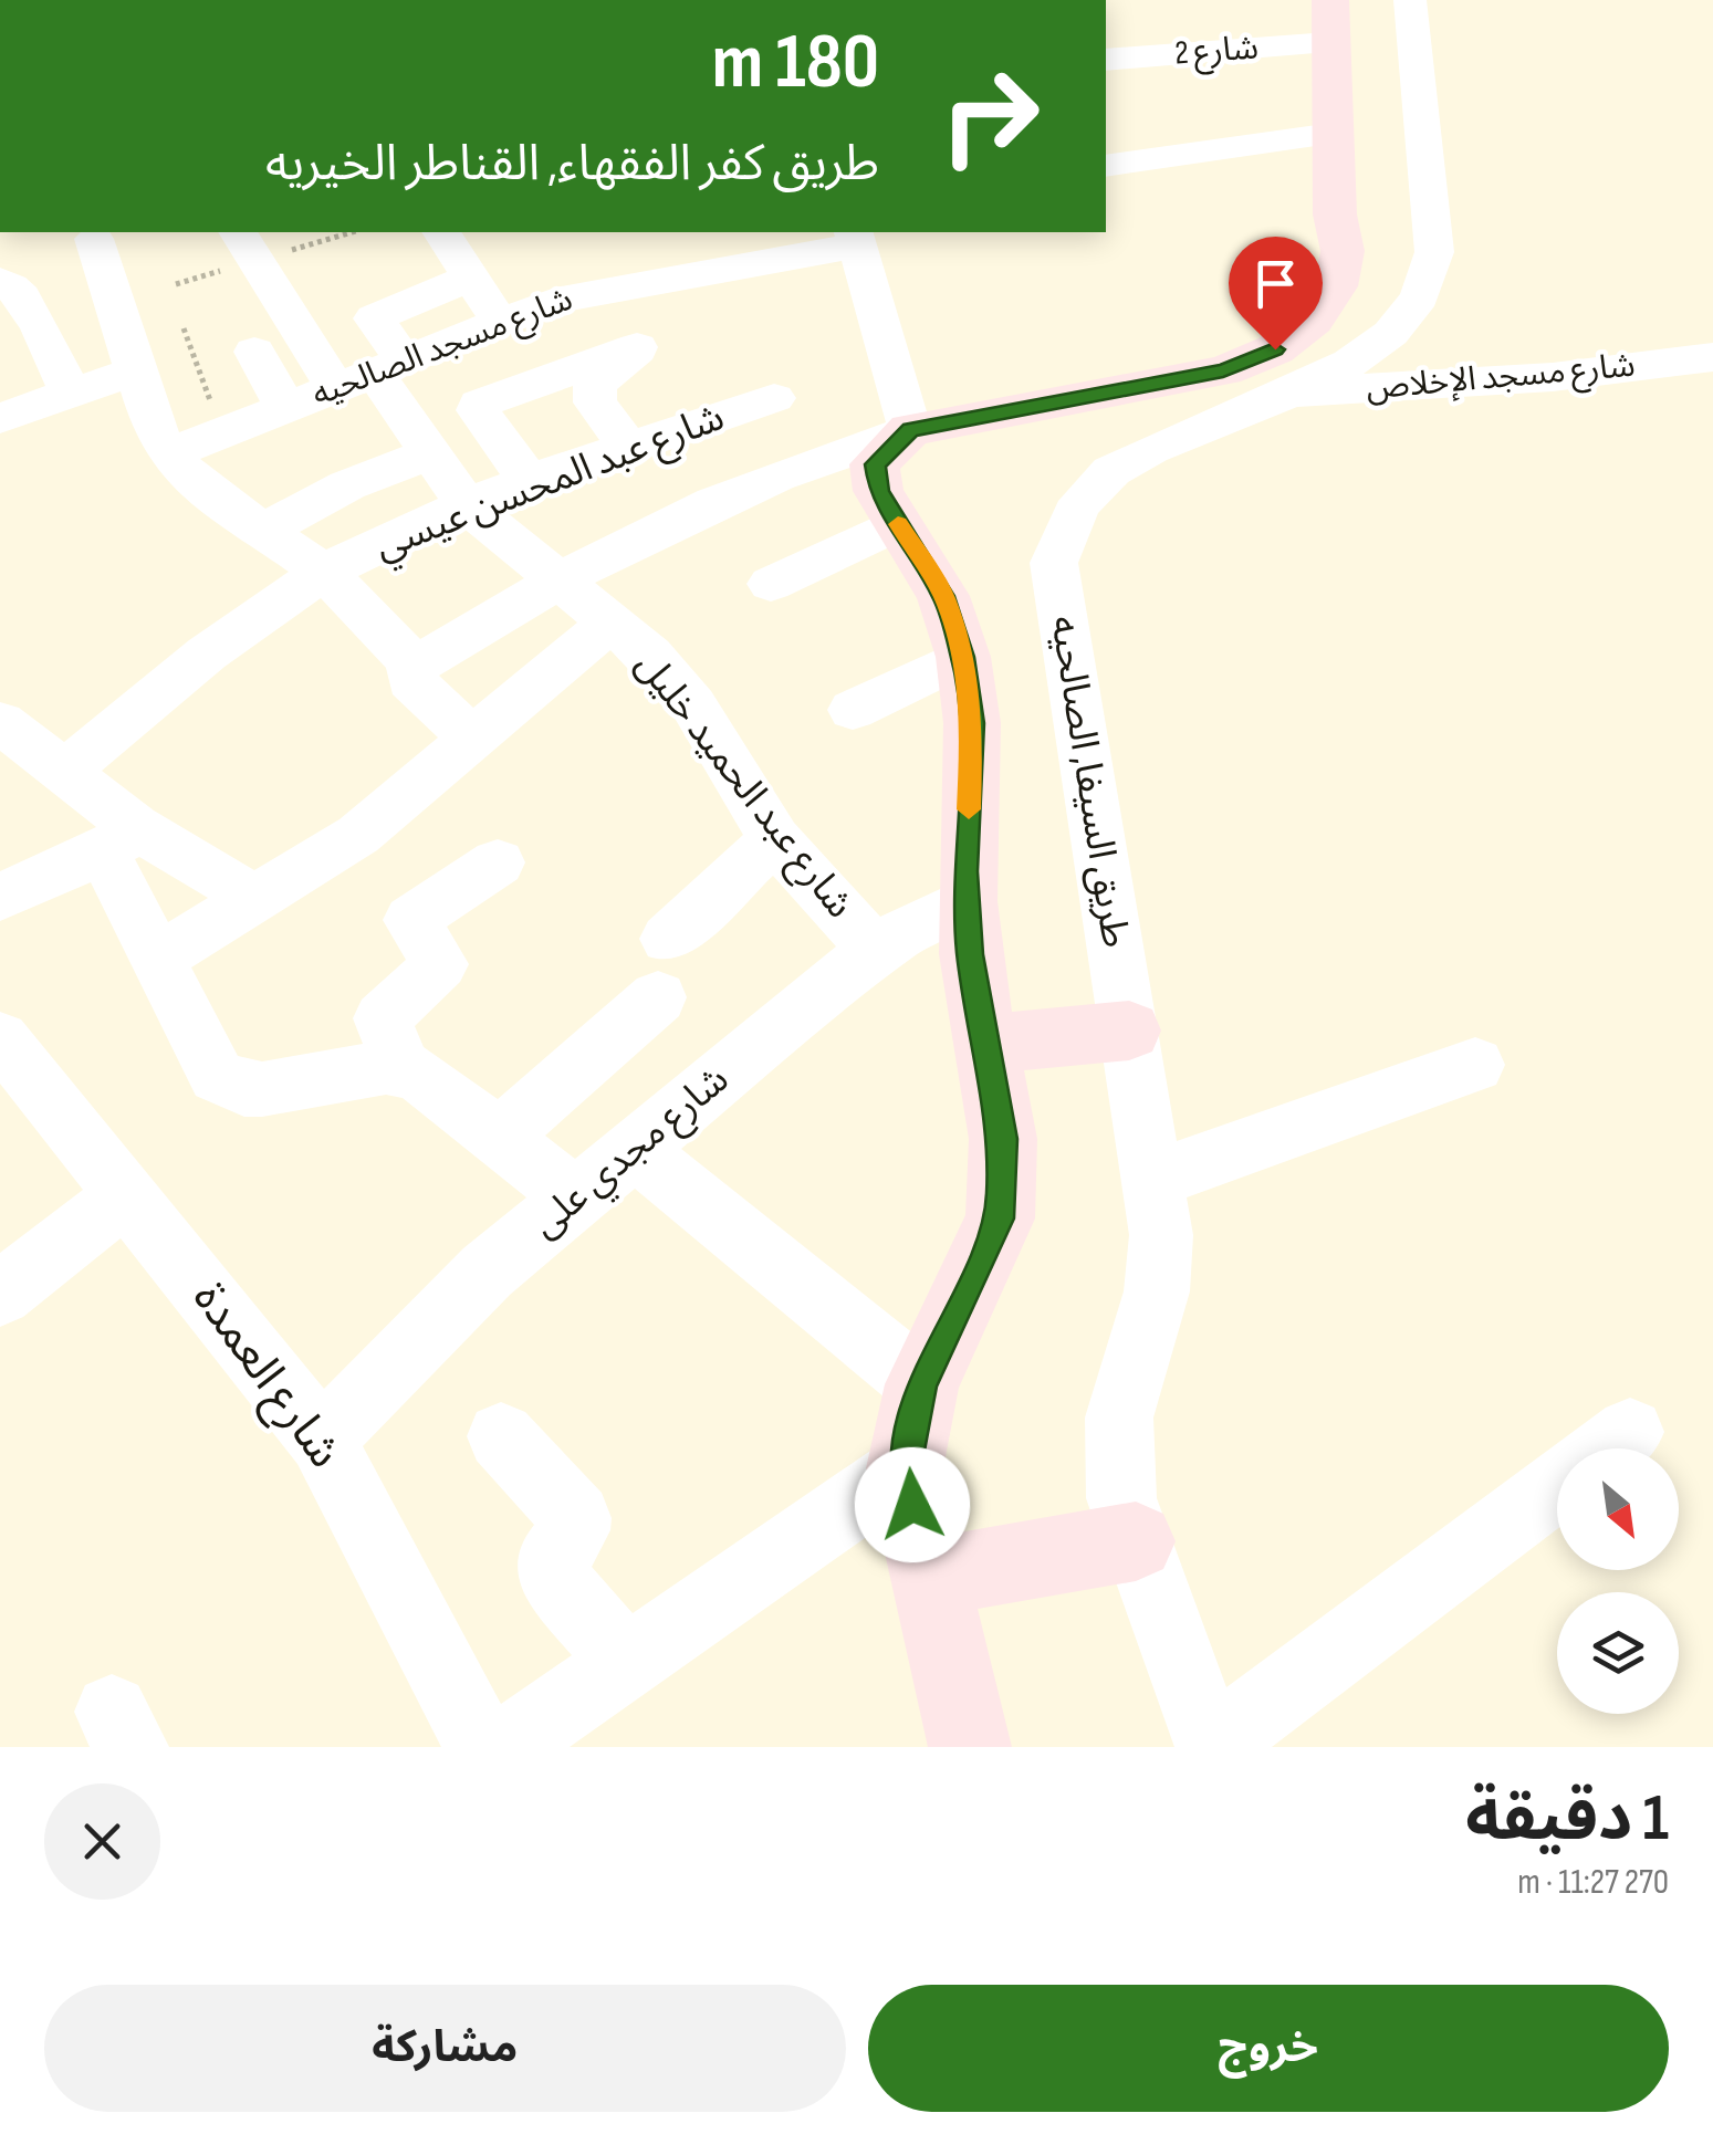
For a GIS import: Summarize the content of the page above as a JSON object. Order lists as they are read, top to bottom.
{
  "streets": {
    "street": [
      "شارع 2",
      "شارع مسجد الصالحيه",
      "شارع مسجد الإخلاص",
      "شارع عبد المحسن عيسي",
      "طريق السيفا, الصالحيه",
      "شارع عبد الحميد خليل",
      "شارع مجدي على",
      "شارع العمدة"
    ]
  },
  "crossings": [
    ["شارع مسجد الصالحيه", "شارع عبد الحميد خليل"],
    ["شارع مسجد الإخلاص", "طريق السيفا, الصالحيه"],
    ["شارع عبد المحسن عيسي", "شارع عبد الحميد خليل"],
    ["شارع عبد الحميد خليل", "شارع مجدي على"],
    ["شارع مجدي على", "شارع العمدة"]
  ],
  "north": "bottom right",
  "page": {
    "turn": ["180 m", "طريق كفر الفقهاء, القناطر الخيريه"],
    "heading": ["1 دقيقة", "270 m · 11:27"],
    "buttons": ["خروج", "مشاركة"]
  }
}
